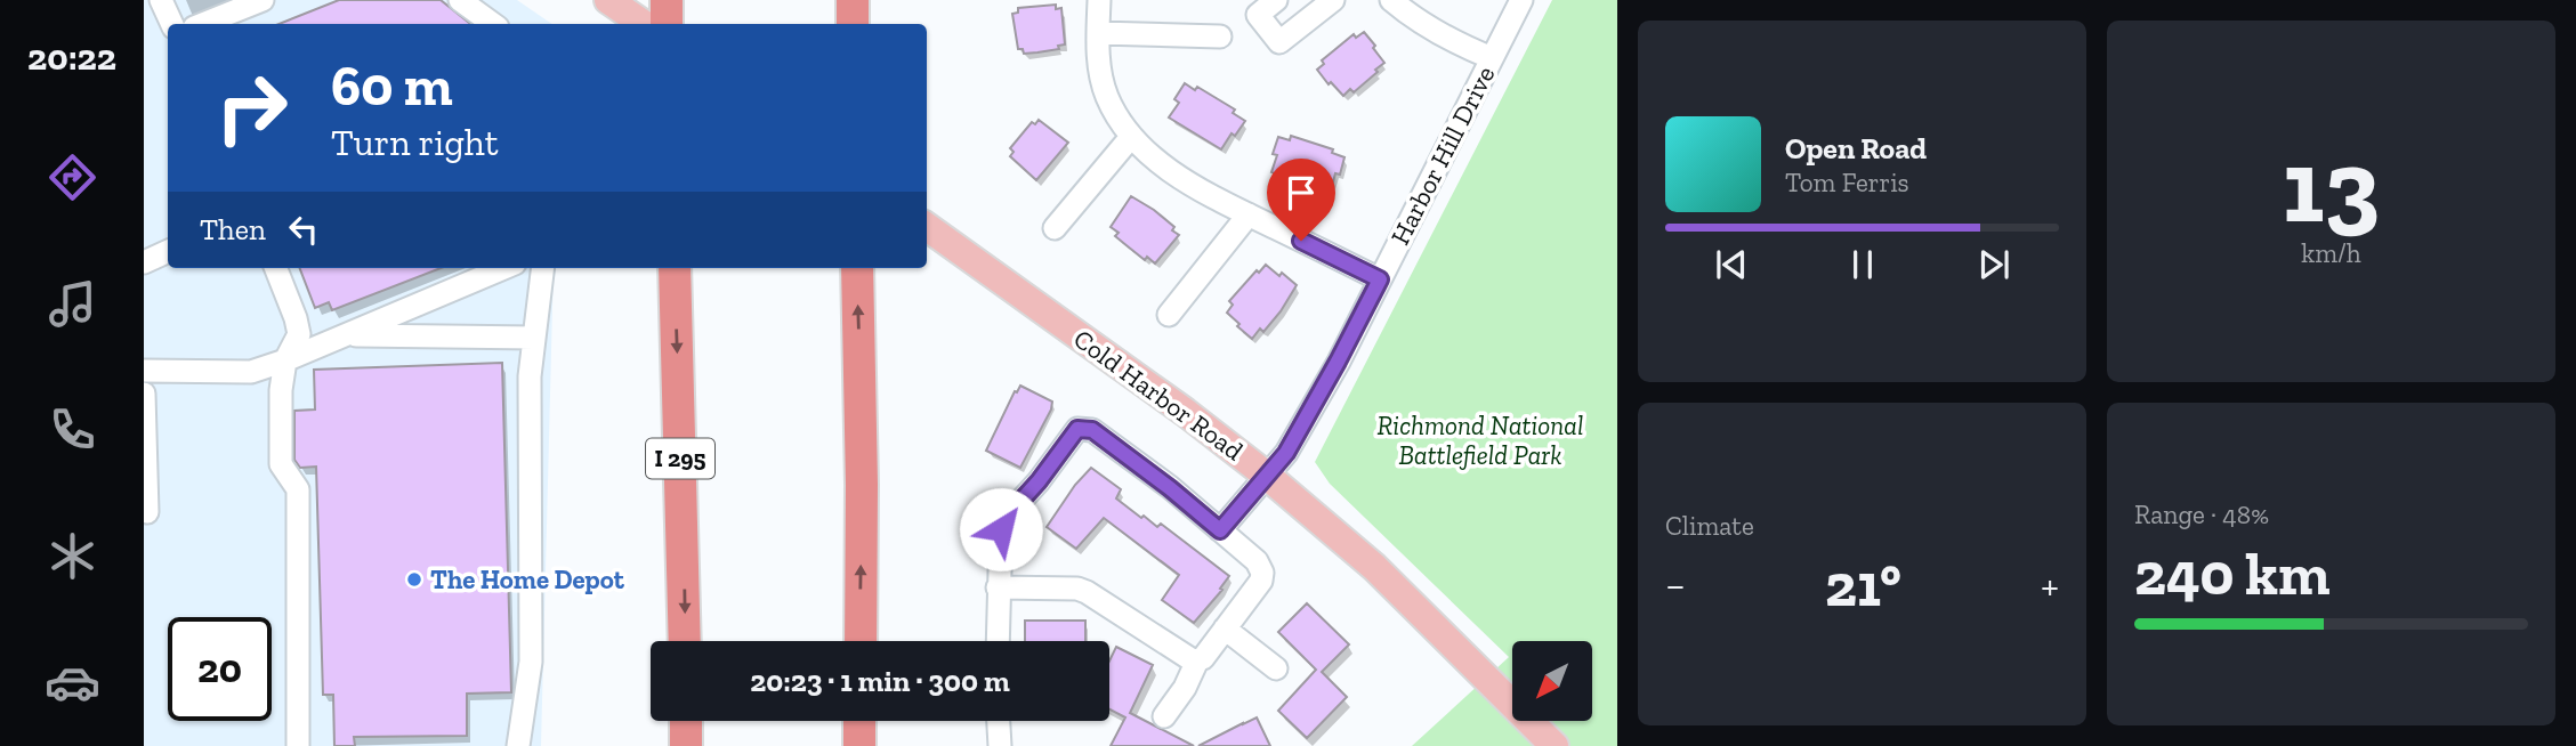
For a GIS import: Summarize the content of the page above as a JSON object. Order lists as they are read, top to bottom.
{
  "streets": {
    "highway": ["I 295"],
    "main road": ["Cold Harbor Road"],
    "street": ["Harbor Hill Drive"]
  },
  "crossings": [
    ["Harbor Hill Drive", "Cold Harbor Road"]
  ],
  "parks": ["Richmond National Battlefield Park"],
  "places": ["The Home Depot"],
  "north": "bottom left",
  "page": {
    "tabs": "20:22",
    "tile": [
      ["13", "km/h"],
      "Climate",
      ["Range · 48%", "240 km"]
    ],
    "turn": ["60 m", "Turn right"],
    "song": ["Open Road", "Tom Ferris"],
    "then": "Then",
    "heat": ["−", "21°", "+"],
    "limit": "20",
    "trip": "20:23 · 1 min · 300 m"
  }
}
